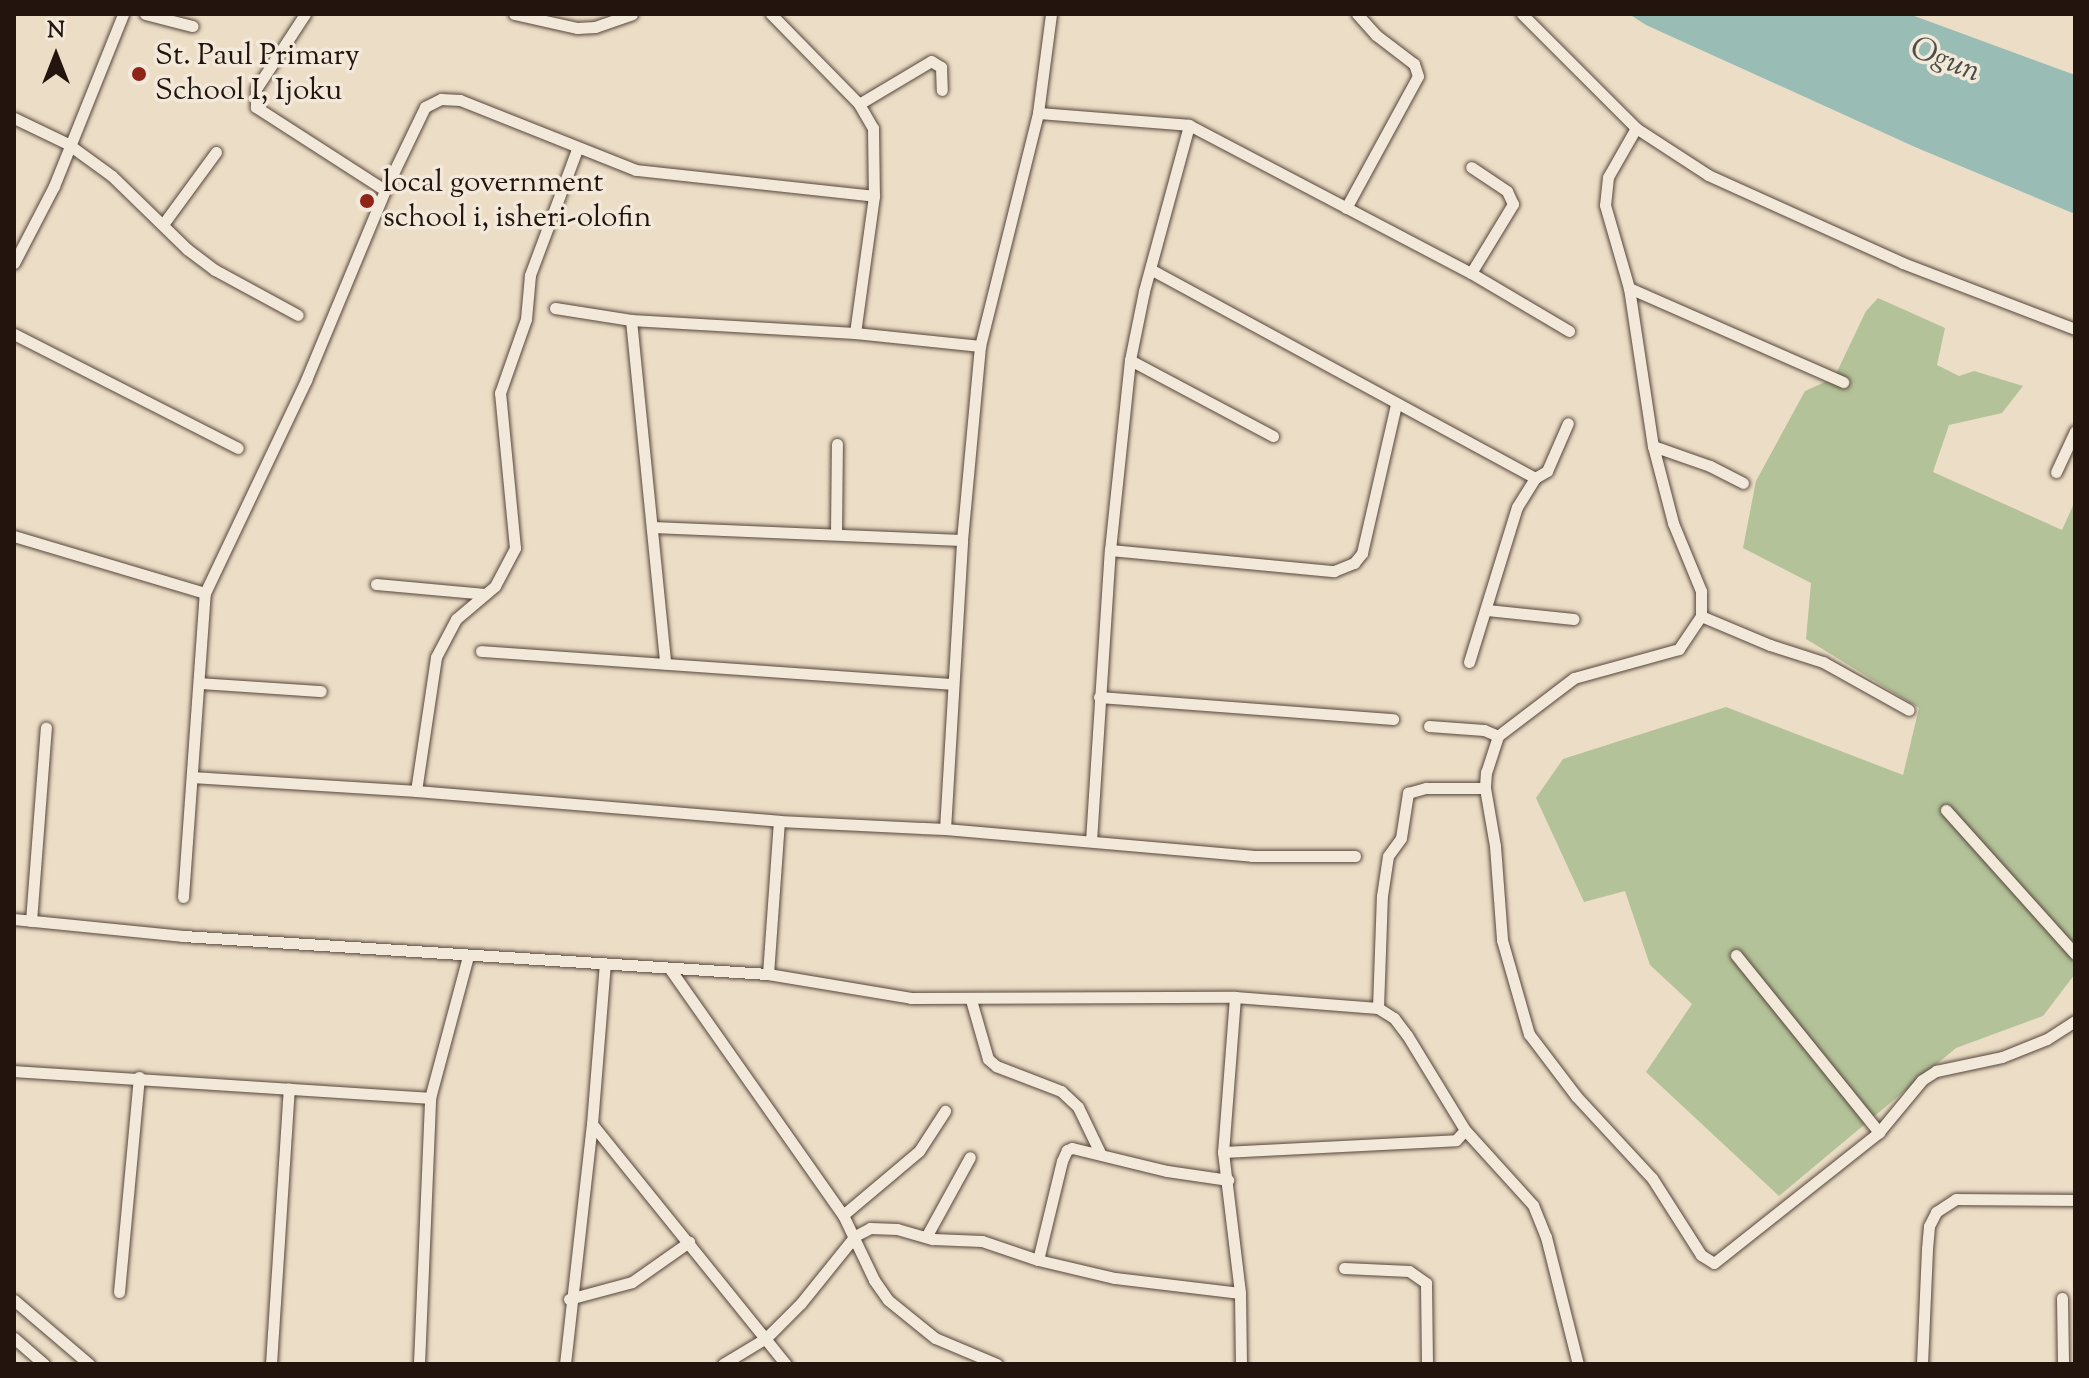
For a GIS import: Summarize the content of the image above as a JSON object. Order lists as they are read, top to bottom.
{
  "water": ["Ogun"],
  "places": ["St. Paul Primary School I, Ijoku", "local government school i, isheri-olofin"],
  "north": "top"
}
